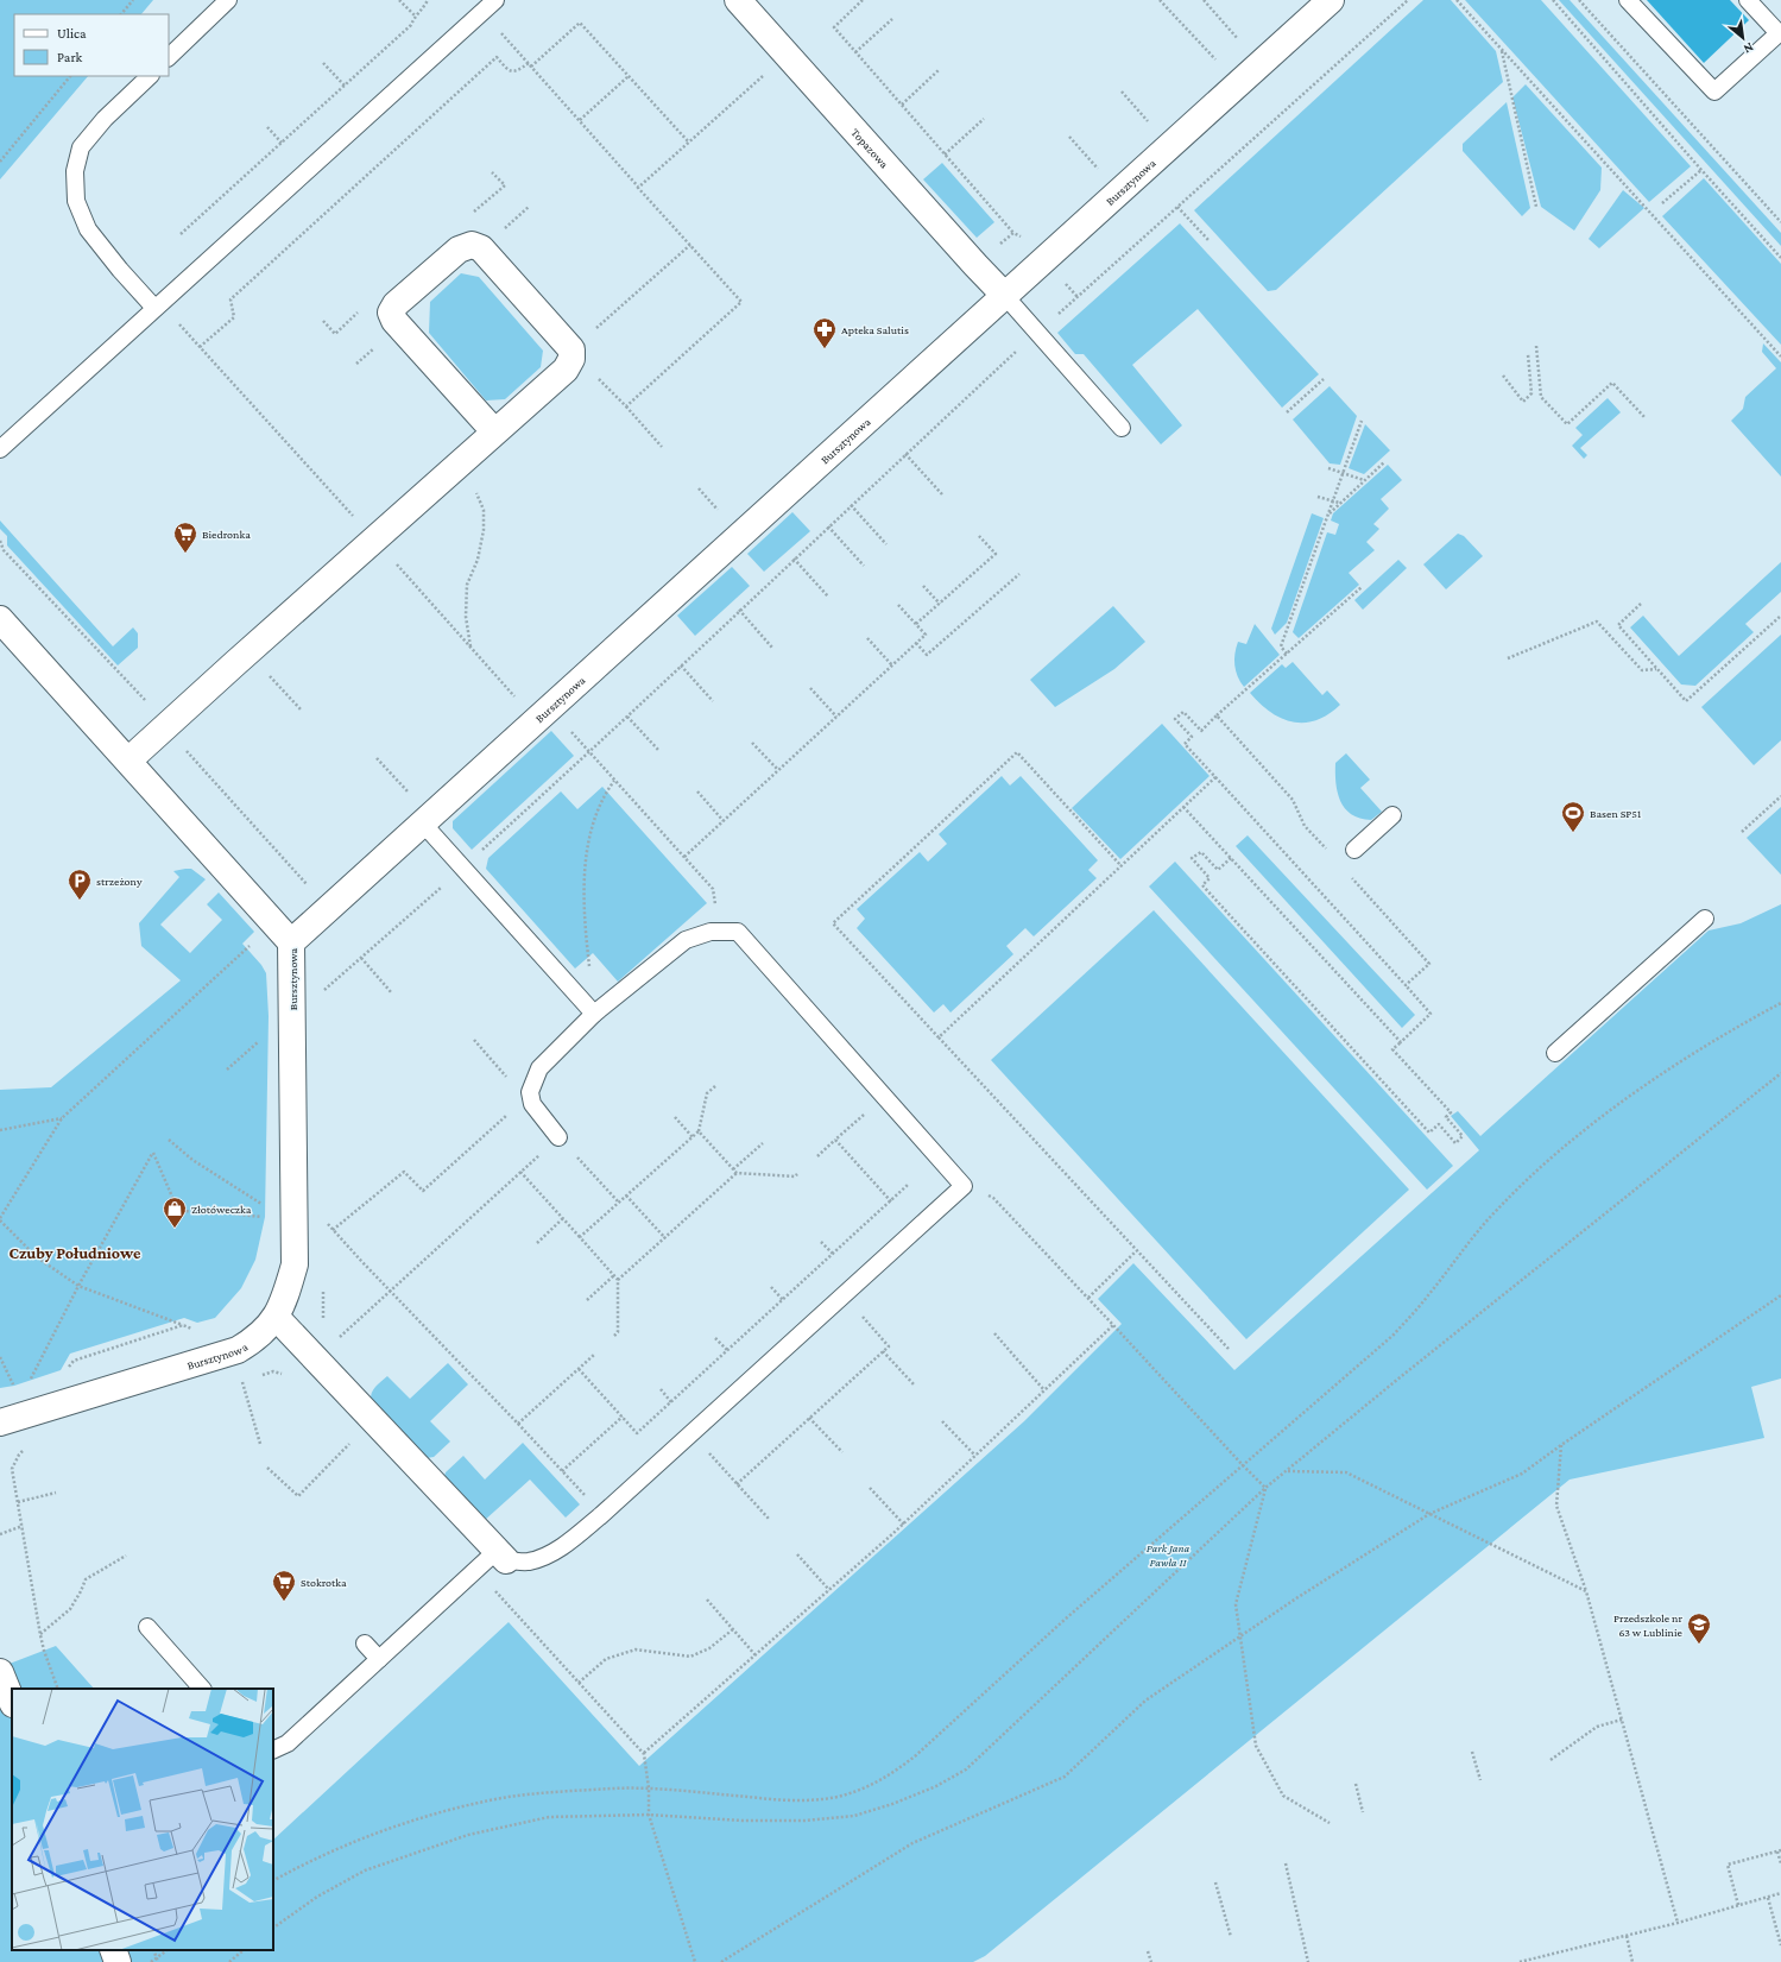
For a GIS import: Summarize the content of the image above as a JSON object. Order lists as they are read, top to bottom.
{
  "streets": {
    "street": ["Topazowa", "Bursztynowa"]
  },
  "crossings": [
    ["Topazowa", "Bursztynowa"]
  ],
  "districts": ["Czuby Południowe"],
  "parks": ["Park Jana Pawła II"],
  "places": {
    "pharmacy": ["Apteka Salutis"],
    "supermarket": ["Biedronka", "Stokrotka"],
    "sports": ["Basen SP51"],
    "parking": ["strzeżony"],
    "shop": ["Złotóweczka"],
    "school or university": ["Przedszkole nr 63 w Lublinie"]
  },
  "legend": ["Ulica", "Park"],
  "north": "bottom right"
}
